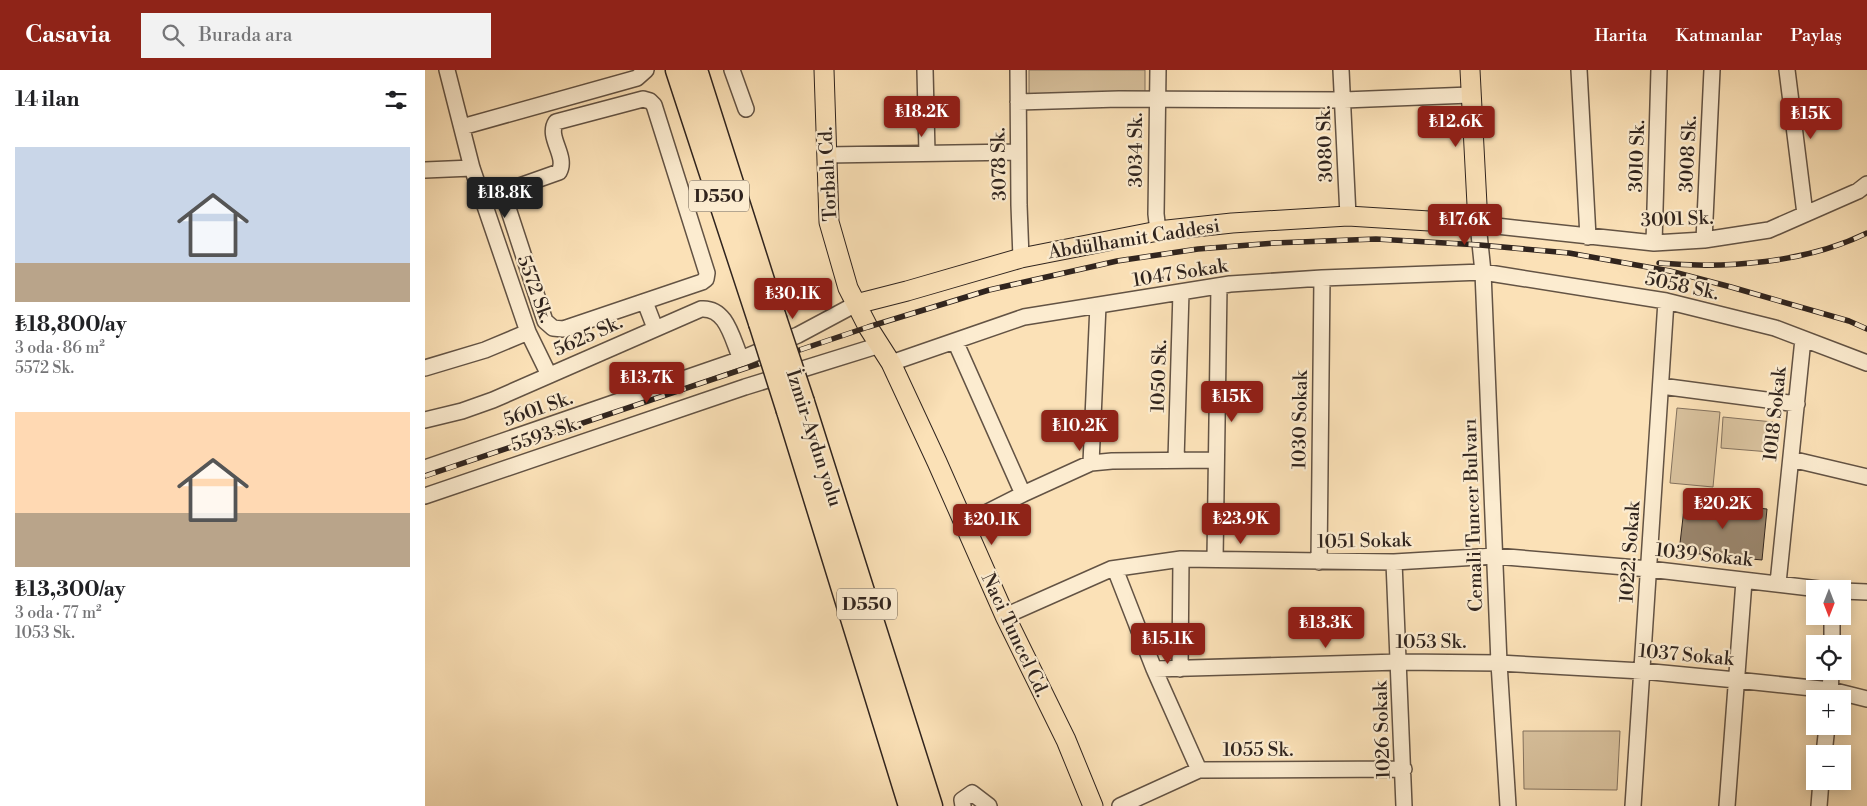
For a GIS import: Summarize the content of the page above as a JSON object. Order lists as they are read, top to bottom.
{
  "streets": {
    "highway": ["D550", "İzmir-Aydın yolu"],
    "main road": ["Torbalı Cd.", "Abdülhamit Caddesi", "Naci Tuncel Cd."],
    "street": [
      "3080 Sk.",
      "3034 Sk.",
      "3008 Sk.",
      "3010 Sk.",
      "3078 Sk.",
      "3001 Sk.",
      "1047 Sokak",
      "5058 Sk.",
      "5572 Sk.",
      "5625 Sk.",
      "1050 Sk.",
      "5601 Sk.",
      "1018 Sokak",
      "1030 Sokak",
      "5593 Sk.",
      "Cemali Tuncer Bulvarı",
      "1051 Sokak",
      "1022. Sokak",
      "1039 Sokak",
      "1053 Sk.",
      "1037 Sokak",
      "1026 Sokak",
      "1055 Sk."
    ]
  },
  "crossings": [
    ["3080 Sk.", "Abdülhamit Caddesi"],
    ["3034 Sk.", "Abdülhamit Caddesi"],
    ["3008 Sk.", "3001 Sk."],
    ["3010 Sk.", "3001 Sk."],
    ["3078 Sk.", "Abdülhamit Caddesi"],
    ["Torbalı Cd.", "Abdülhamit Caddesi"],
    ["Torbalı Cd.", "5601 Sk."],
    ["Torbalı Cd.", "Naci Tuncel Cd."],
    ["D550", "İzmir-Aydın yolu"],
    ["3001 Sk.", "Abdülhamit Caddesi"],
    ["3001 Sk.", "Cemali Tuncer Bulvarı"],
    ["Abdülhamit Caddesi", "5601 Sk."],
    ["Abdülhamit Caddesi", "Cemali Tuncer Bulvarı"],
    ["Abdülhamit Caddesi", "Naci Tuncel Cd."],
    ["1047 Sokak", "5058 Sk."],
    ["1047 Sokak", "1050 Sk."],
    ["1047 Sokak", "1030 Sokak"],
    ["1047 Sokak", "Cemali Tuncer Bulvarı"],
    ["1047 Sokak", "Naci Tuncel Cd."],
    ["5058 Sk.", "1018 Sokak"],
    ["5058 Sk.", "Cemali Tuncer Bulvarı"],
    ["5058 Sk.", "1022. Sokak"],
    ["5572 Sk.", "5625 Sk."],
    ["5625 Sk.", "5601 Sk."],
    ["5601 Sk.", "Naci Tuncel Cd."],
    ["1018 Sokak", "1039 Sokak"],
    ["1030 Sokak", "1051 Sokak"],
    ["5593 Sk.", "Naci Tuncel Cd."],
    ["Cemali Tuncer Bulvarı", "1051 Sokak"],
    ["Cemali Tuncer Bulvarı", "1039 Sokak"],
    ["Cemali Tuncer Bulvarı", "1053 Sk."],
    ["Cemali Tuncer Bulvarı", "1037 Sokak"],
    ["1051 Sokak", "1039 Sokak"],
    ["1051 Sokak", "Naci Tuncel Cd."],
    ["1051 Sokak", "1026 Sokak"],
    ["1022. Sokak", "1039 Sokak"],
    ["1022. Sokak", "1037 Sokak"],
    ["1053 Sk.", "1037 Sokak"],
    ["1053 Sk.", "1026 Sokak"],
    ["1026 Sokak", "1055 Sk."]
  ],
  "north": "bottom",
  "page": {
    "header": "Casavia",
    "search": "Burada ara",
    "nav": ["Harita", "Katmanlar", "Paylaş"],
    "heading": "14 ilan",
    "price": [
      "₺18.2K",
      "₺15K",
      "₺12.6K",
      "₺18.8K",
      "₺17.6K",
      "₺30.1K",
      "₺13.7K",
      "₺15K",
      "₺10.2K",
      "₺20.2K",
      "₺23.9K",
      "₺20.1K",
      "₺13.3K",
      "₺15.1K"
    ],
    "list": [
      {
        "name": "₺18,800/ay",
        "note": "3 oda · 86 m² · 5572 Sk."
      },
      {
        "name": "₺13,300/ay",
        "note": "3 oda · 77 m² · 1053 Sk."
      }
    ],
    "map_buttons": ["+", "−"]
  }
}
